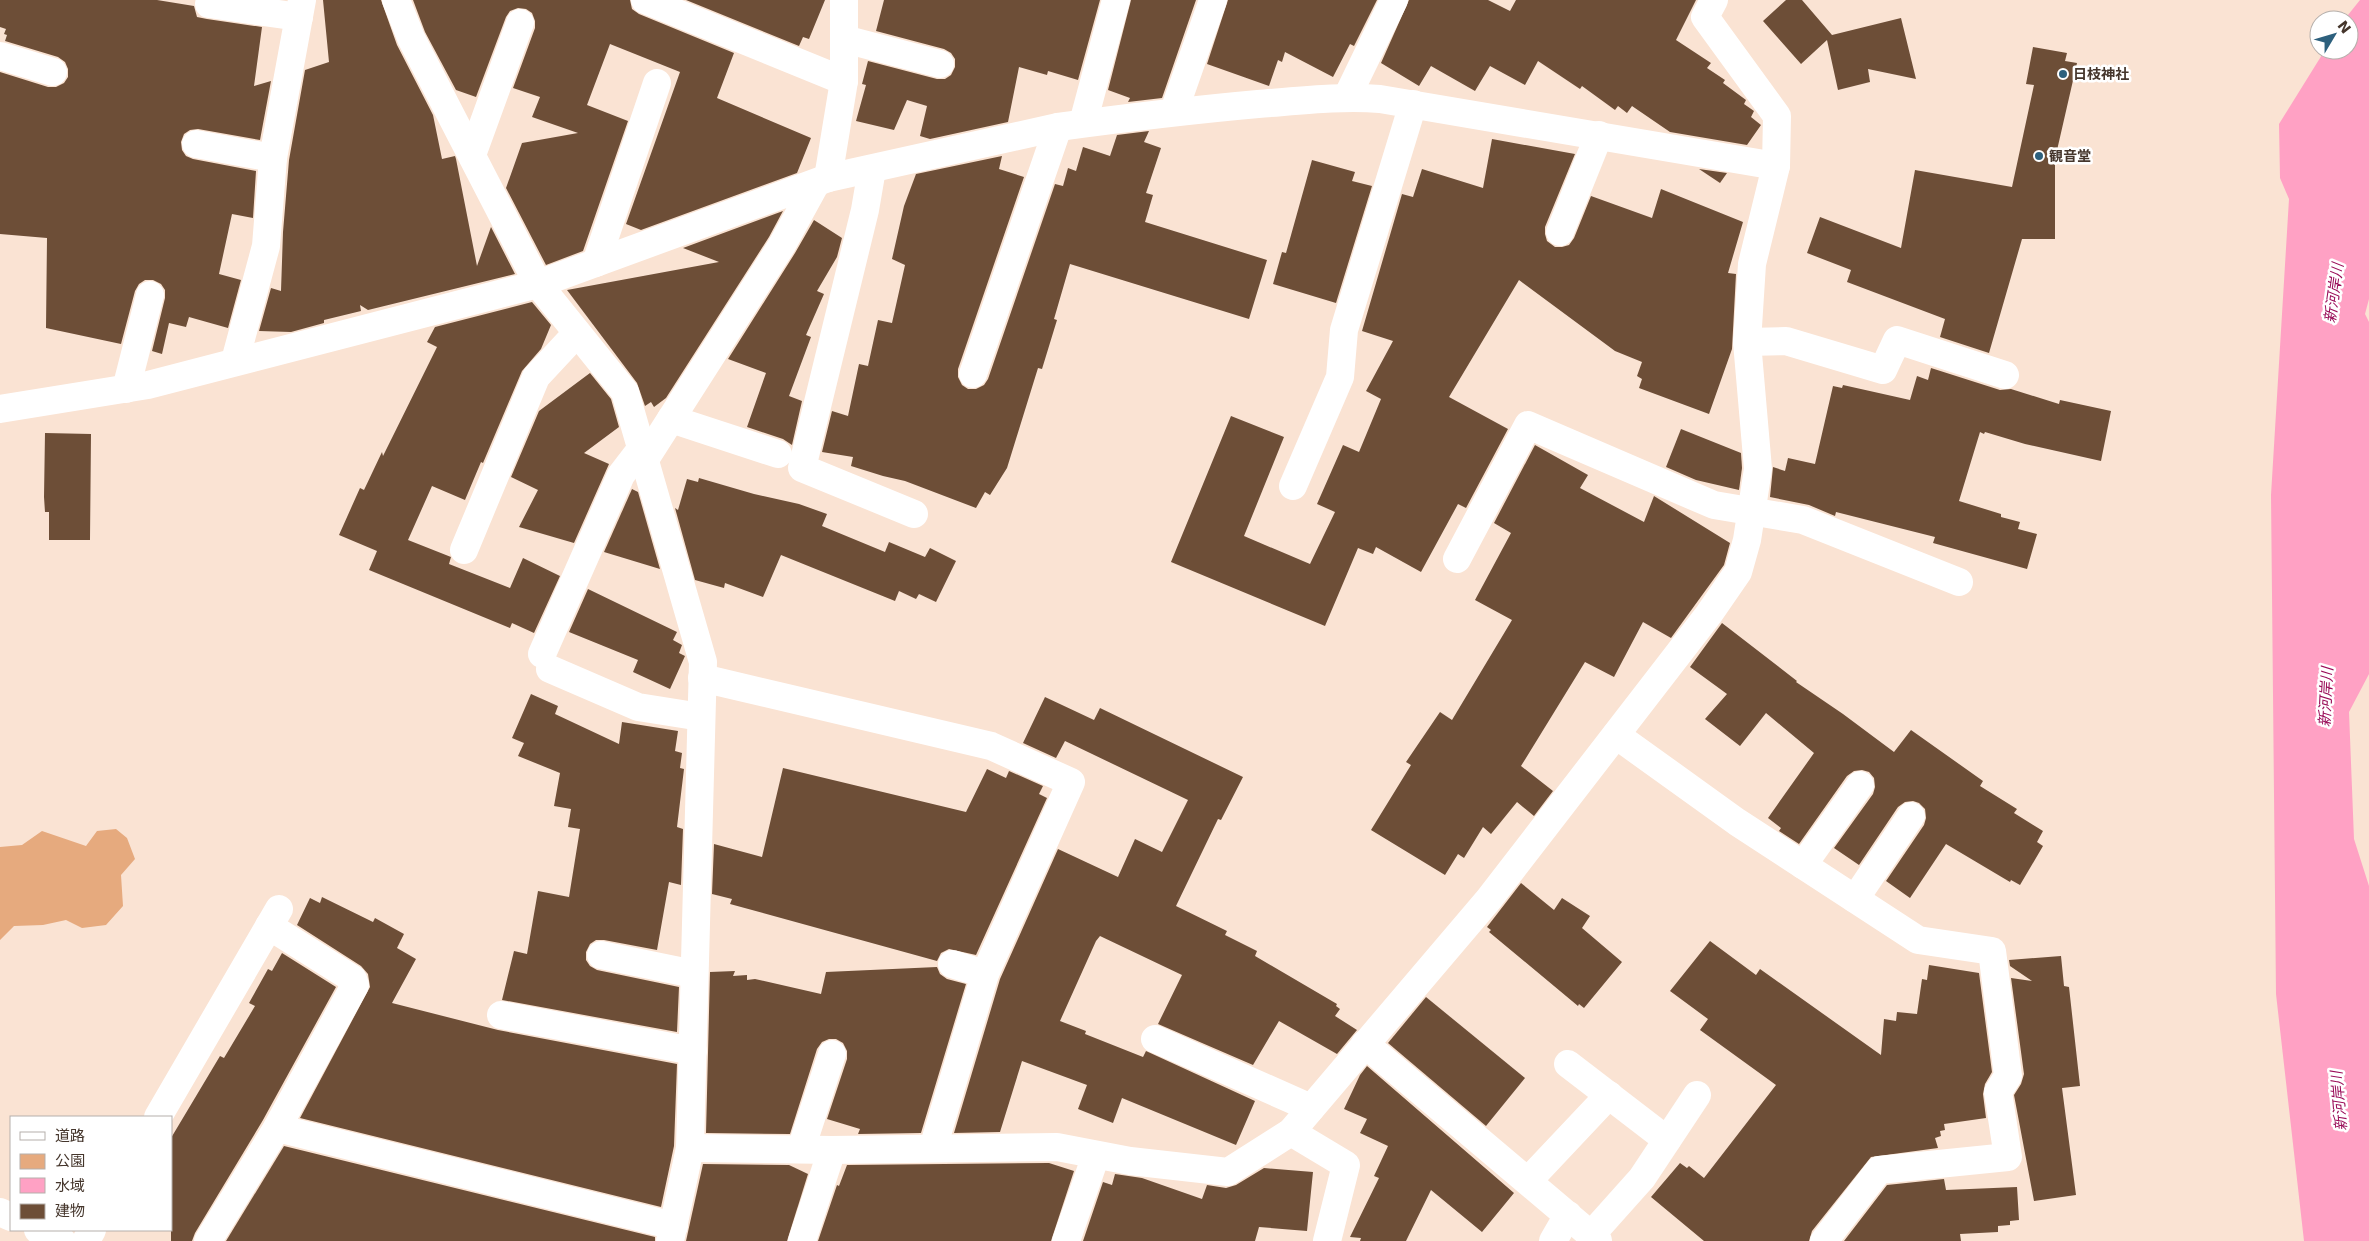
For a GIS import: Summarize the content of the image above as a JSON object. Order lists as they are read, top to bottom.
{
  "water": ["新河岸川"],
  "places": ["日枝神社", "観音堂"],
  "legend": [
    "道路",
    "公園",
    "水域",
    "建物"
  ],
  "north": "top right"
}
